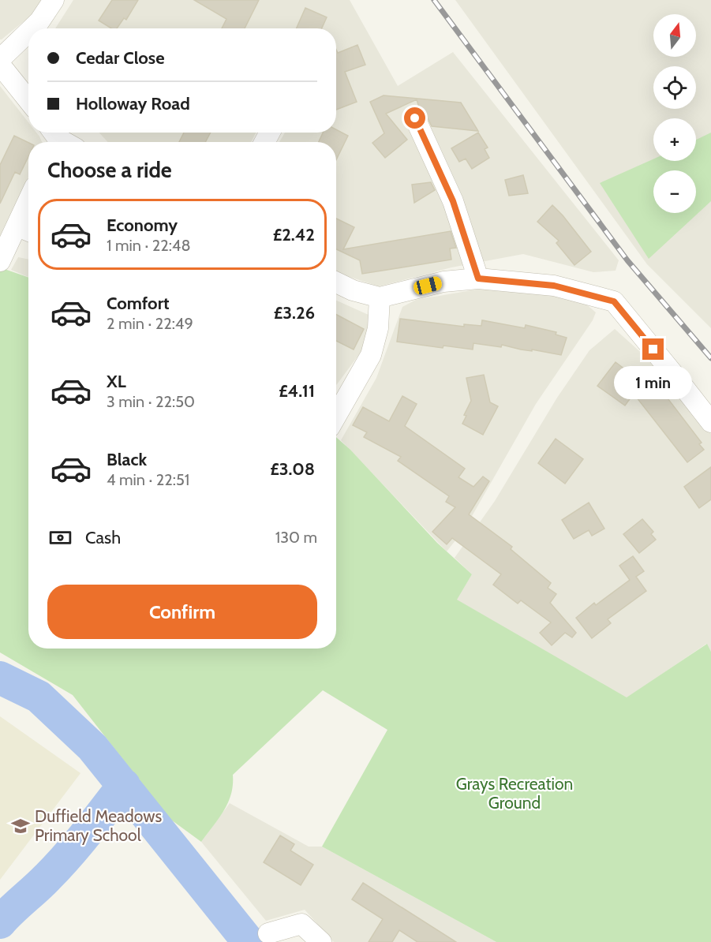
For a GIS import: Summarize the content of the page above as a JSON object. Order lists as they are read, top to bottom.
{
  "parks": ["Grays Recreation Ground"],
  "places": {
    "school or university": ["Duffield Meadows Primary School"]
  },
  "north": "top",
  "page": {
    "map_buttons": ["+", "−"],
    "banner": ["Cedar Close", "Holloway Road"],
    "heading": "Choose a ride",
    "list": [
      {
        "name": "Economy",
        "note": "1 min · 22:48",
        "value": "£2.42"
      },
      {
        "name": "Comfort",
        "note": "2 min · 22:49",
        "value": "£3.26"
      },
      {
        "name": "XL",
        "note": "3 min · 22:50",
        "value": "£4.11"
      },
      {
        "name": "Black",
        "note": "4 min · 22:51",
        "value": "£3.08"
      }
    ],
    "bubble": "1 min",
    "pay": ["Cash", "130 m"],
    "buttons": "Confirm"
  }
}
